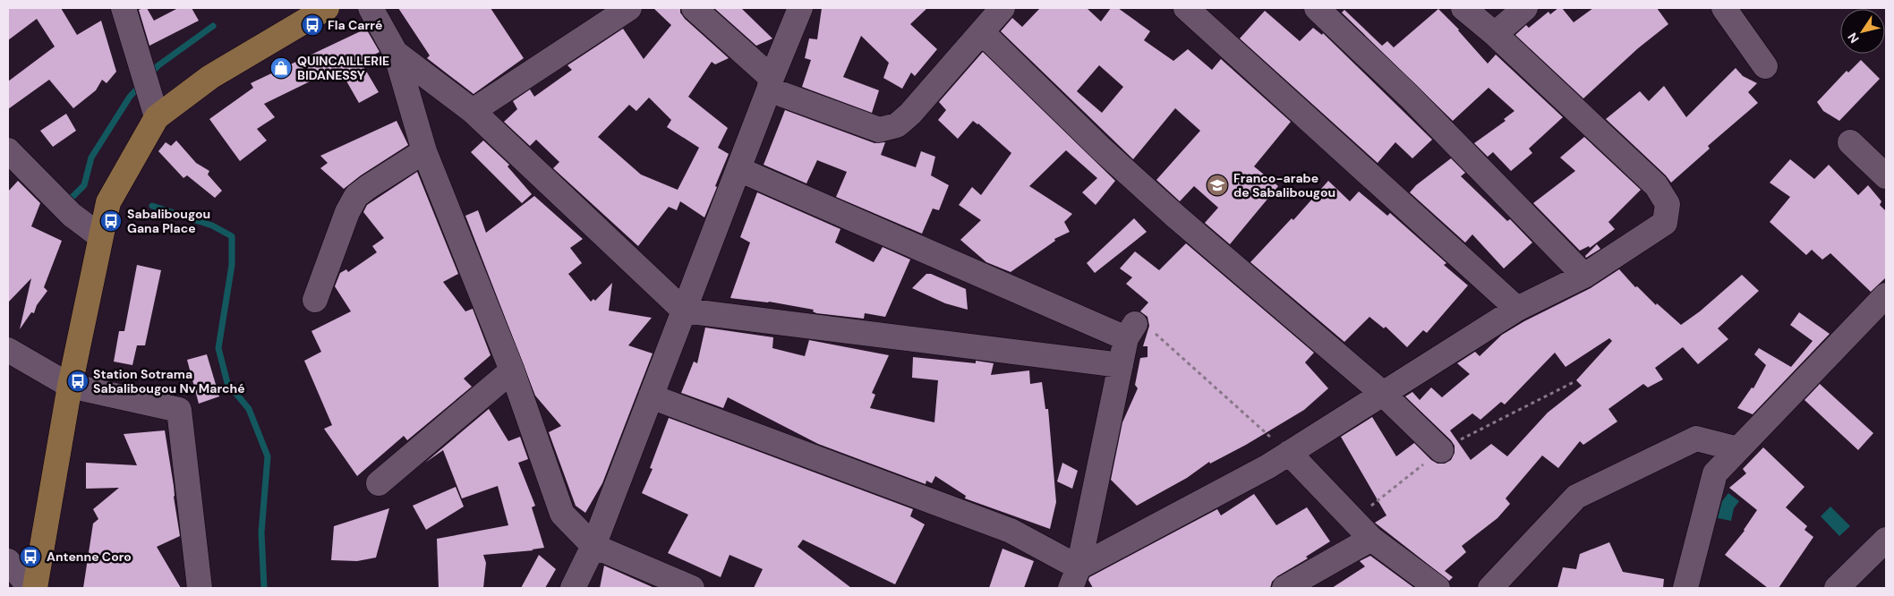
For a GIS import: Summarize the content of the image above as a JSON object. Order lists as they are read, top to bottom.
{
  "places": {
    "bus stop": [
      "Fla Carré",
      "Sabalibougou Gana Place",
      "Station Sotrama Sabalibougou Nv Marché",
      "Antenne Coro"
    ],
    "shop": ["QUINCAILLERIE BIDANESSY"],
    "school or university": ["Franco-arabe de Sabalibougou"]
  },
  "north": "bottom left"
}
